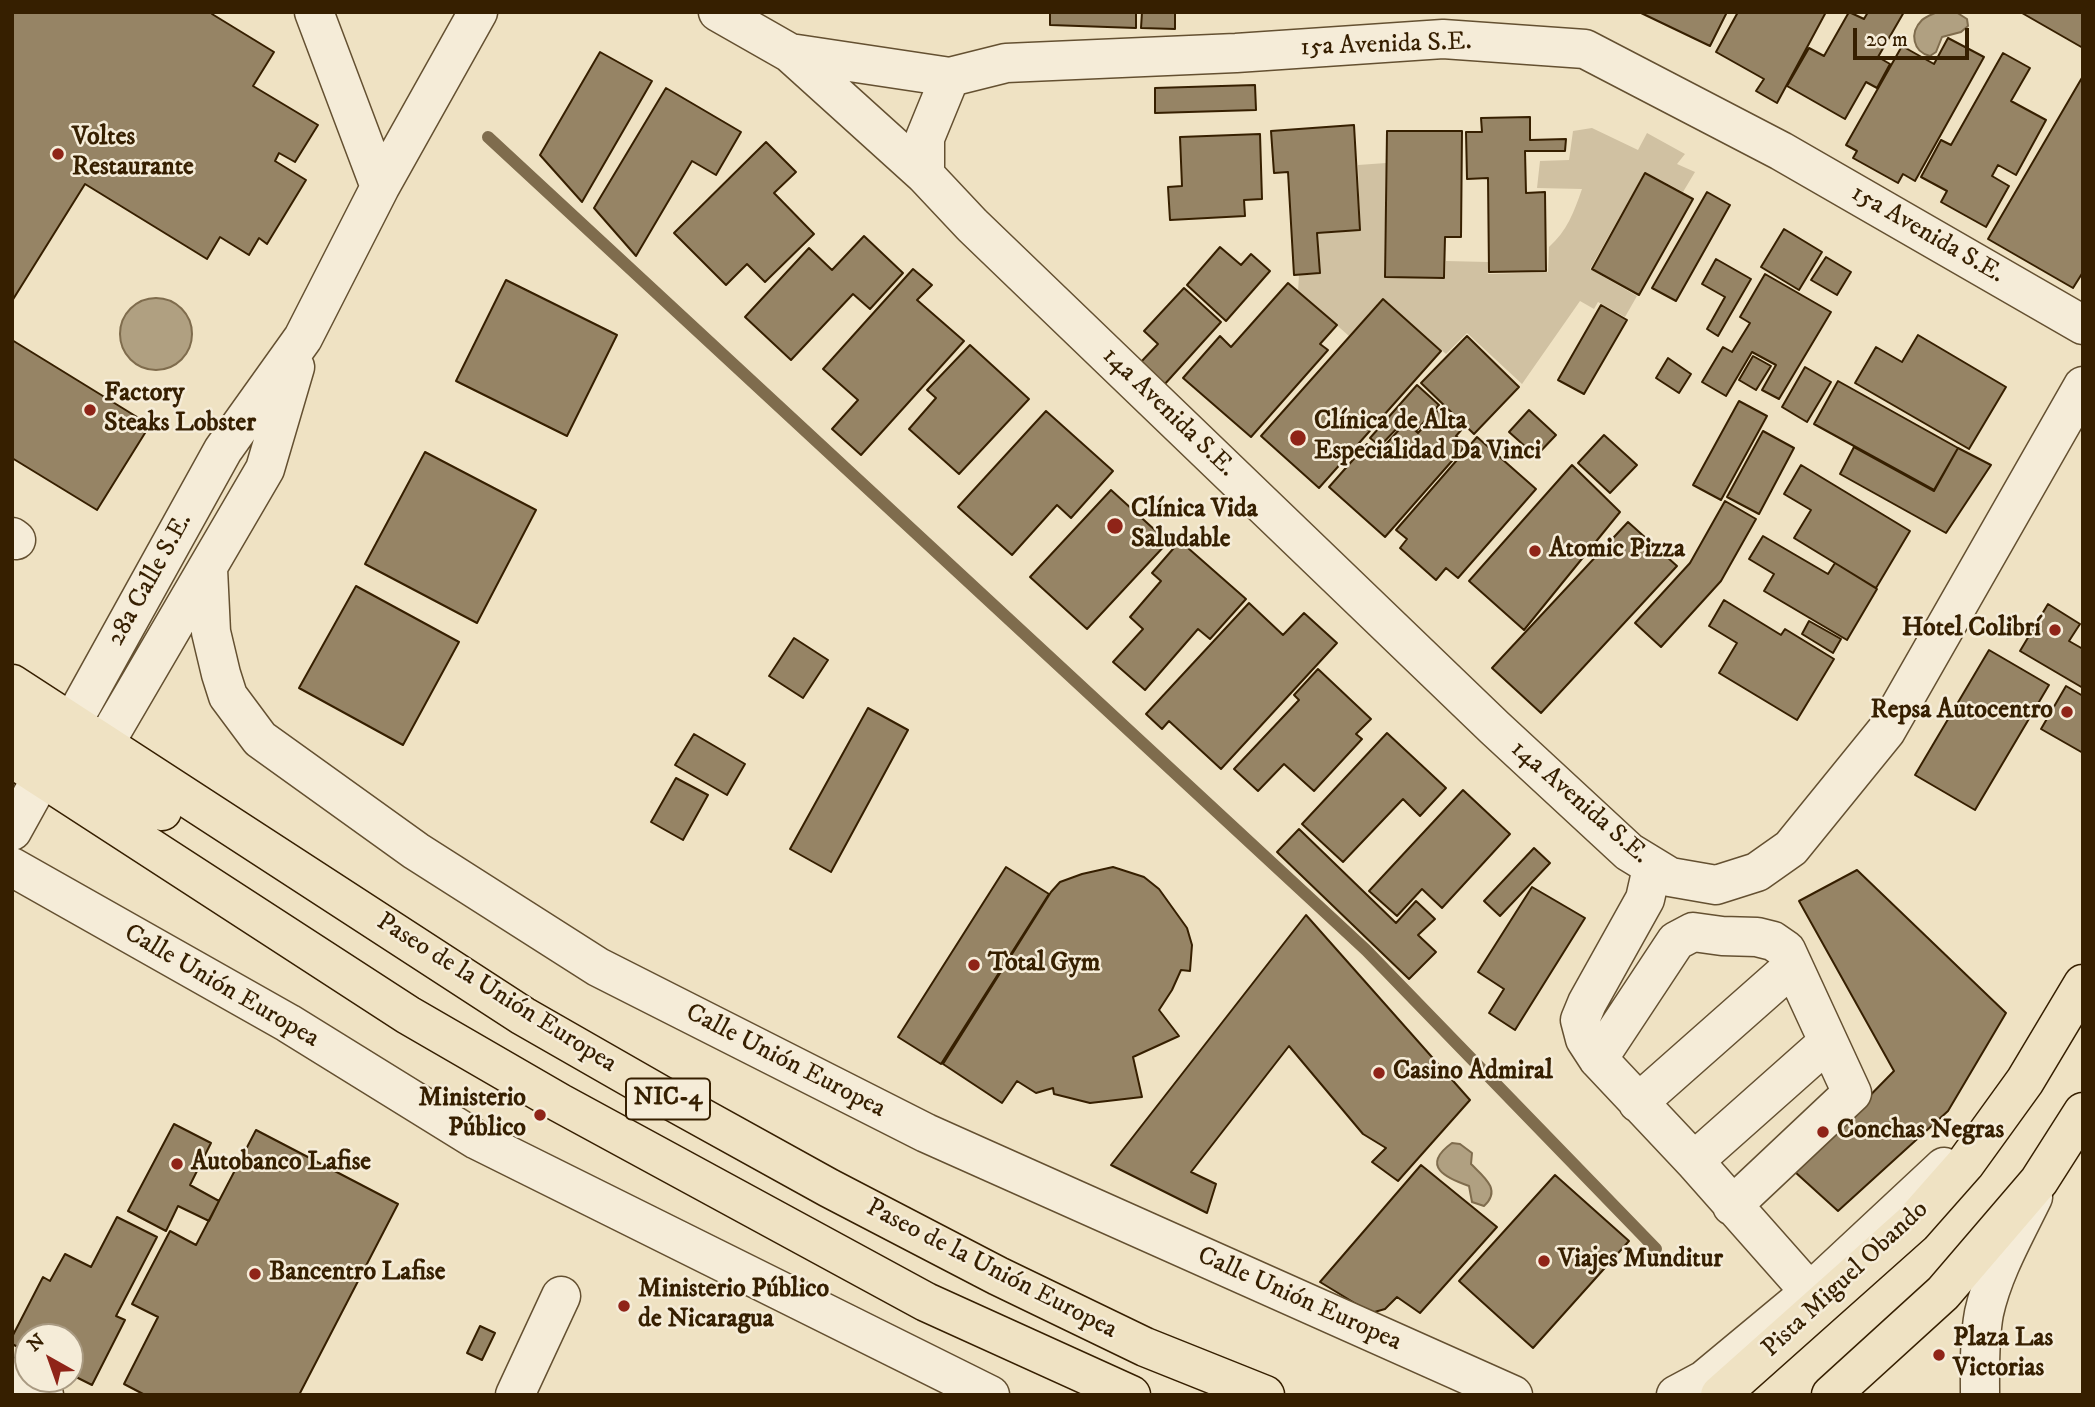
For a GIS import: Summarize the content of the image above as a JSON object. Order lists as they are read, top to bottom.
{
  "streets": {
    "main road": ["Paseo de la Unión Europea", "NIC-4", "Pista Miguel Obando"],
    "street": [
      "15a Avenida S.E.",
      "14a Avenida S.E.",
      "28a Calle S.E.",
      "Calle Unión Europea"
    ]
  },
  "crossings": [
    ["15a Avenida S.E.", "14a Avenida S.E."],
    ["28a Calle S.E.", "Calle Unión Europea"],
    ["28a Calle S.E.", "Paseo de la Unión Europea"]
  ],
  "places": [
    "Voltes Restaurante",
    "Factory Steaks Lobster",
    "Clínica de Alta Especialidad Da Vinci",
    "Clínica Vida Saludable",
    "Atomic Pizza",
    "Hotel Colibrí",
    "Repsa Autocentro",
    "Total Gym",
    "Casino Admiral",
    "Ministerio Público",
    "Conchas Negras",
    "Autobanco Lafise",
    "Viajes Munditur",
    "Bancentro Lafise",
    "Ministerio Público de Nicaragua",
    "Plaza Las Victorias"
  ],
  "scale_bar": "20 m",
  "north": "top left"
}
